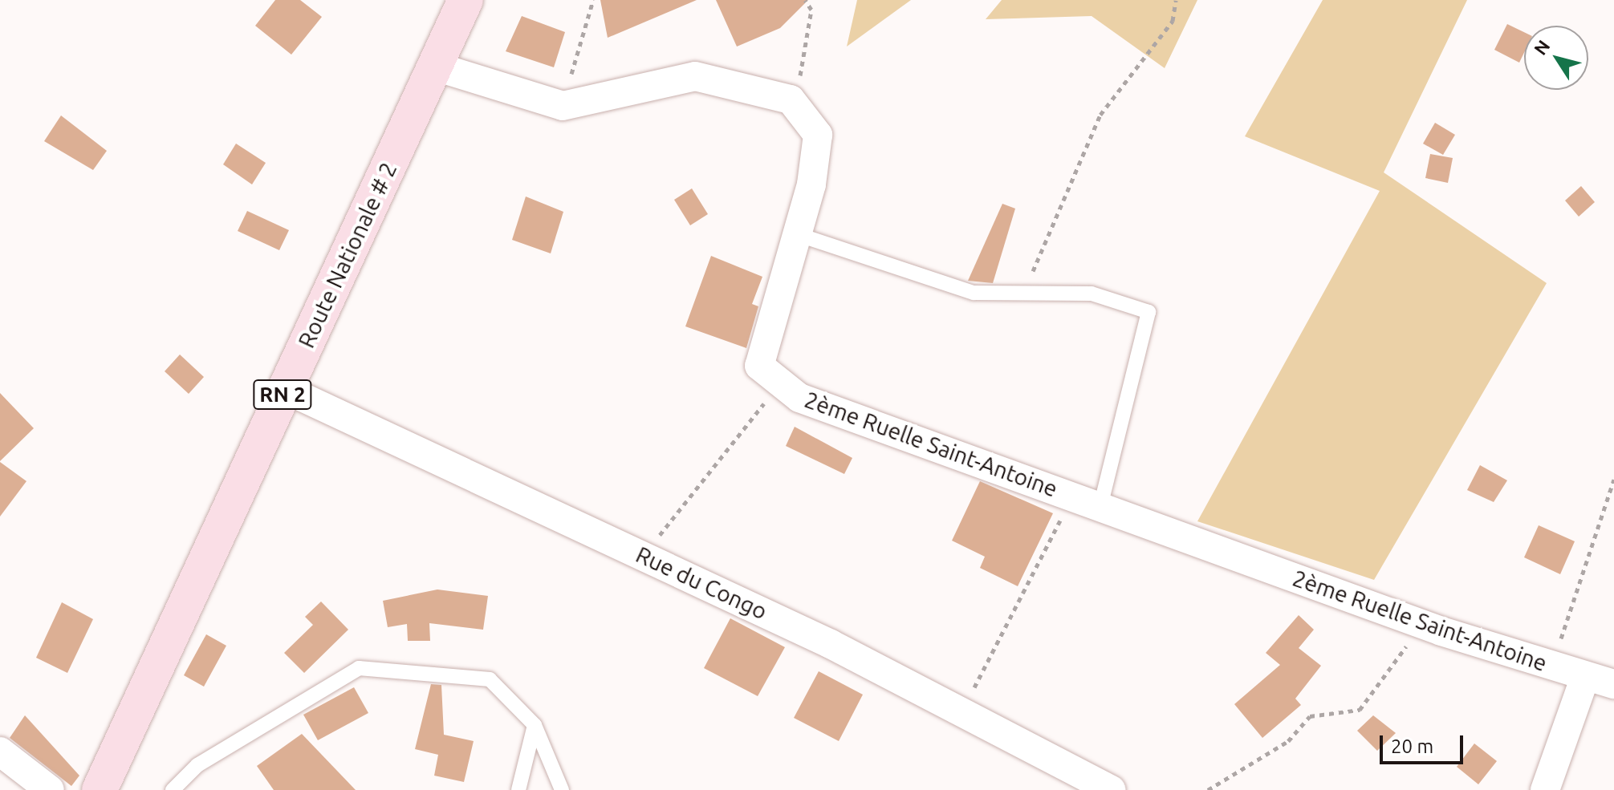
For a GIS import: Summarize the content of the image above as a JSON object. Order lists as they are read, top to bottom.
{
  "streets": {
    "main road": ["Route Nationale # 2", "RN 2"],
    "street": ["2ème Ruelle Saint-Antoine", "Rue du Congo"]
  },
  "crossings": [
    ["Route Nationale # 2", "Rue du Congo"]
  ],
  "scale_bar": "20 m",
  "north": "top left"
}
